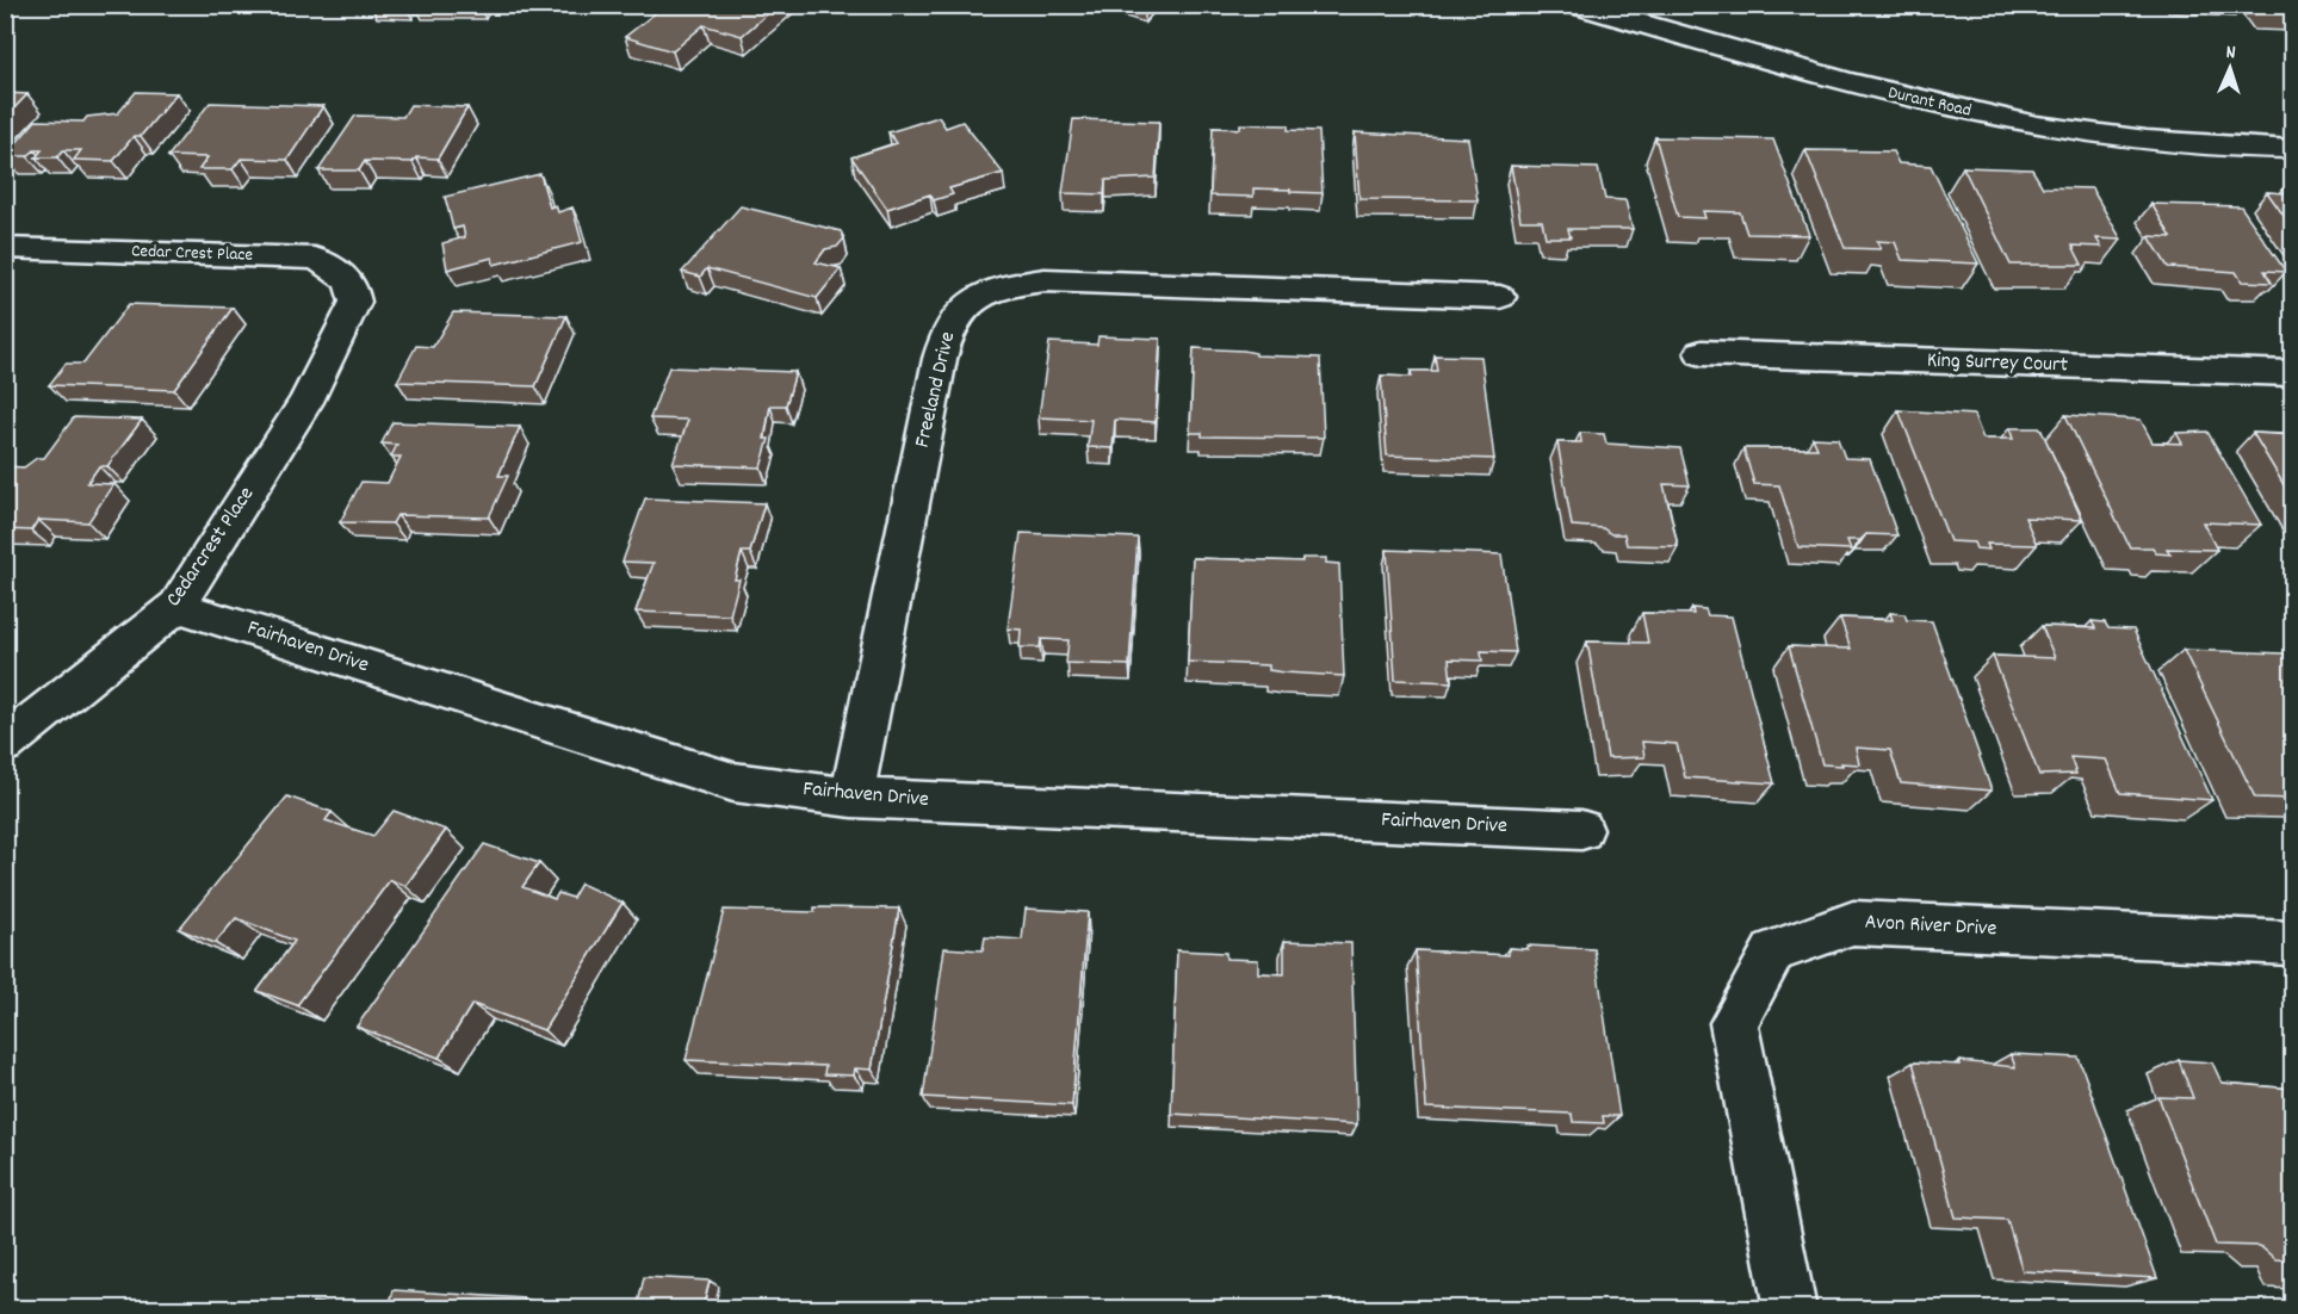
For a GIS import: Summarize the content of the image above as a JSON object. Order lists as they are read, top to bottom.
{
  "streets": {
    "street": [
      "Durant Road",
      "Cedar Crest Place",
      "King Surrey Court",
      "Freeland Drive",
      "Cedarcrest Place",
      "Fairhaven Drive",
      "Avon River Drive"
    ]
  },
  "crossings": [
    ["Cedar Crest Place", "Cedarcrest Place"],
    ["Freeland Drive", "Fairhaven Drive"],
    ["Cedarcrest Place", "Fairhaven Drive"]
  ],
  "north": "top"
}
